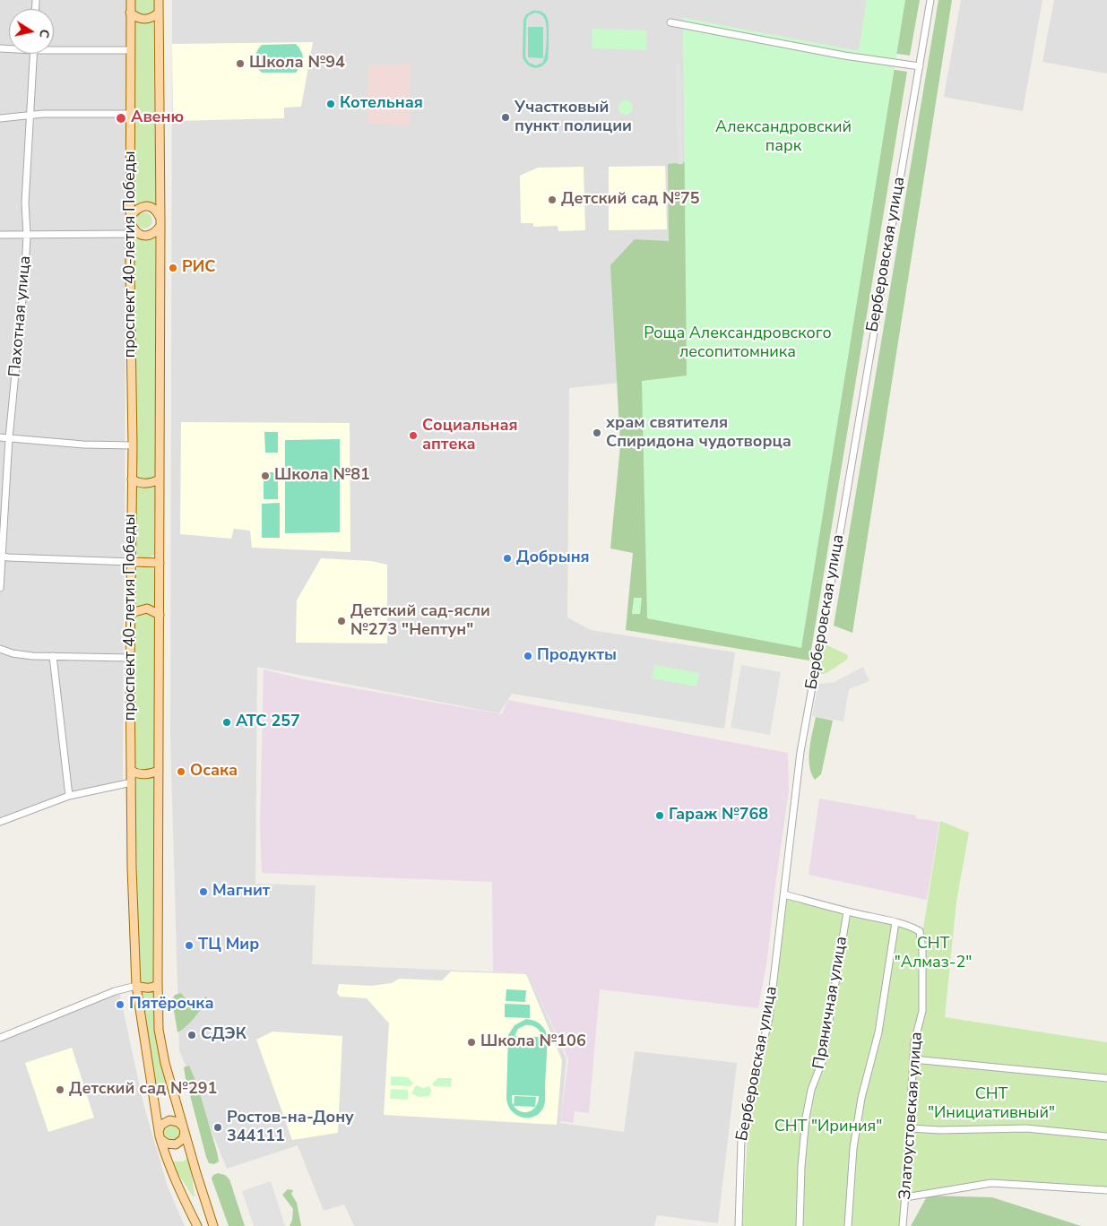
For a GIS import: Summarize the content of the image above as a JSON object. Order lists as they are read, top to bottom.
{
  "streets": {
    "main road": ["проспект 40-летия Победы"],
    "street": [
      "Берберовская улица",
      "Пахотная улица",
      "Пряничная улица",
      "Златоустовская улица"
    ]
  },
  "crossings": [
    ["Берберовская улица", "Златоустовская улица"],
    ["Пряничная улица", "Златоустовская улица"]
  ],
  "parks": [
    "Александровский парк",
    "Роща Александровского лесопитомника",
    "СНТ \"Алмаз-2\"",
    "СНТ \"Инициативный\"",
    "СНТ \"Ириния\""
  ],
  "places": [
    "Школа №94",
    "Котельная",
    "Участковый пункт полиции",
    "Авеню",
    "Детский сад №75",
    "РИС",
    "храм святителя Спиридона чудотворца",
    "Социальная аптека",
    "Школа №81",
    "Добрыня",
    "Детский сад-ясли №273 \"Нептун\"",
    "Продукты",
    "АТС 257",
    "Осака",
    "Гараж №768",
    "Магнит",
    "ТЦ Мир",
    "Пятёрочка",
    "СДЭК",
    "Школа №106",
    "Детский сад №291",
    "Ростов-на-Дону 344111"
  ],
  "north": "right"
}
